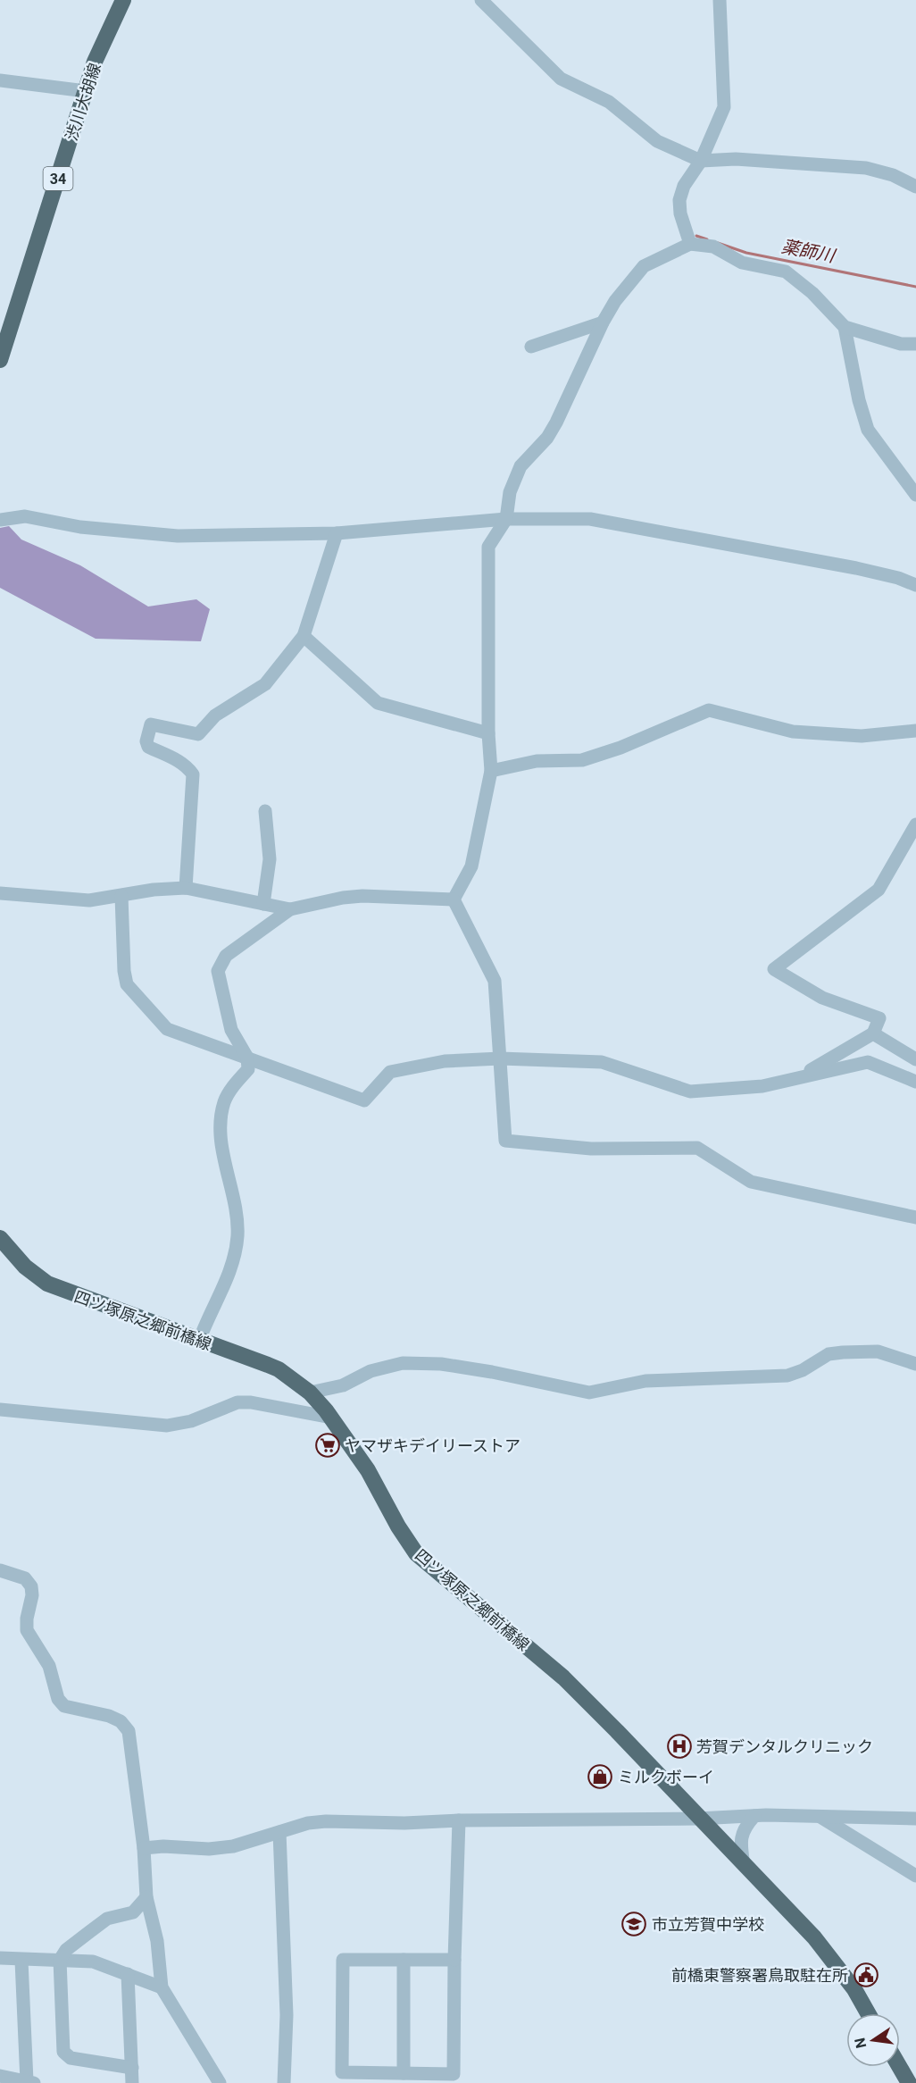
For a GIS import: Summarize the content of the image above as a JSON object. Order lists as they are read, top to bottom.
{
  "streets": {
    "main road": ["渋川大胡線", "34", "四ツ塚原之郷前橋線"]
  },
  "water": ["薬師川"],
  "places": {
    "supermarket": ["ヤマザキデイリーストア"],
    "hospital": ["芳賀デンタルクリニック"],
    "shop": ["ミルクボーイ"],
    "school or university": ["市立芳賀中学校"],
    "public building": ["前橋東警察署鳥取駐在所"]
  },
  "north": "left"
}
